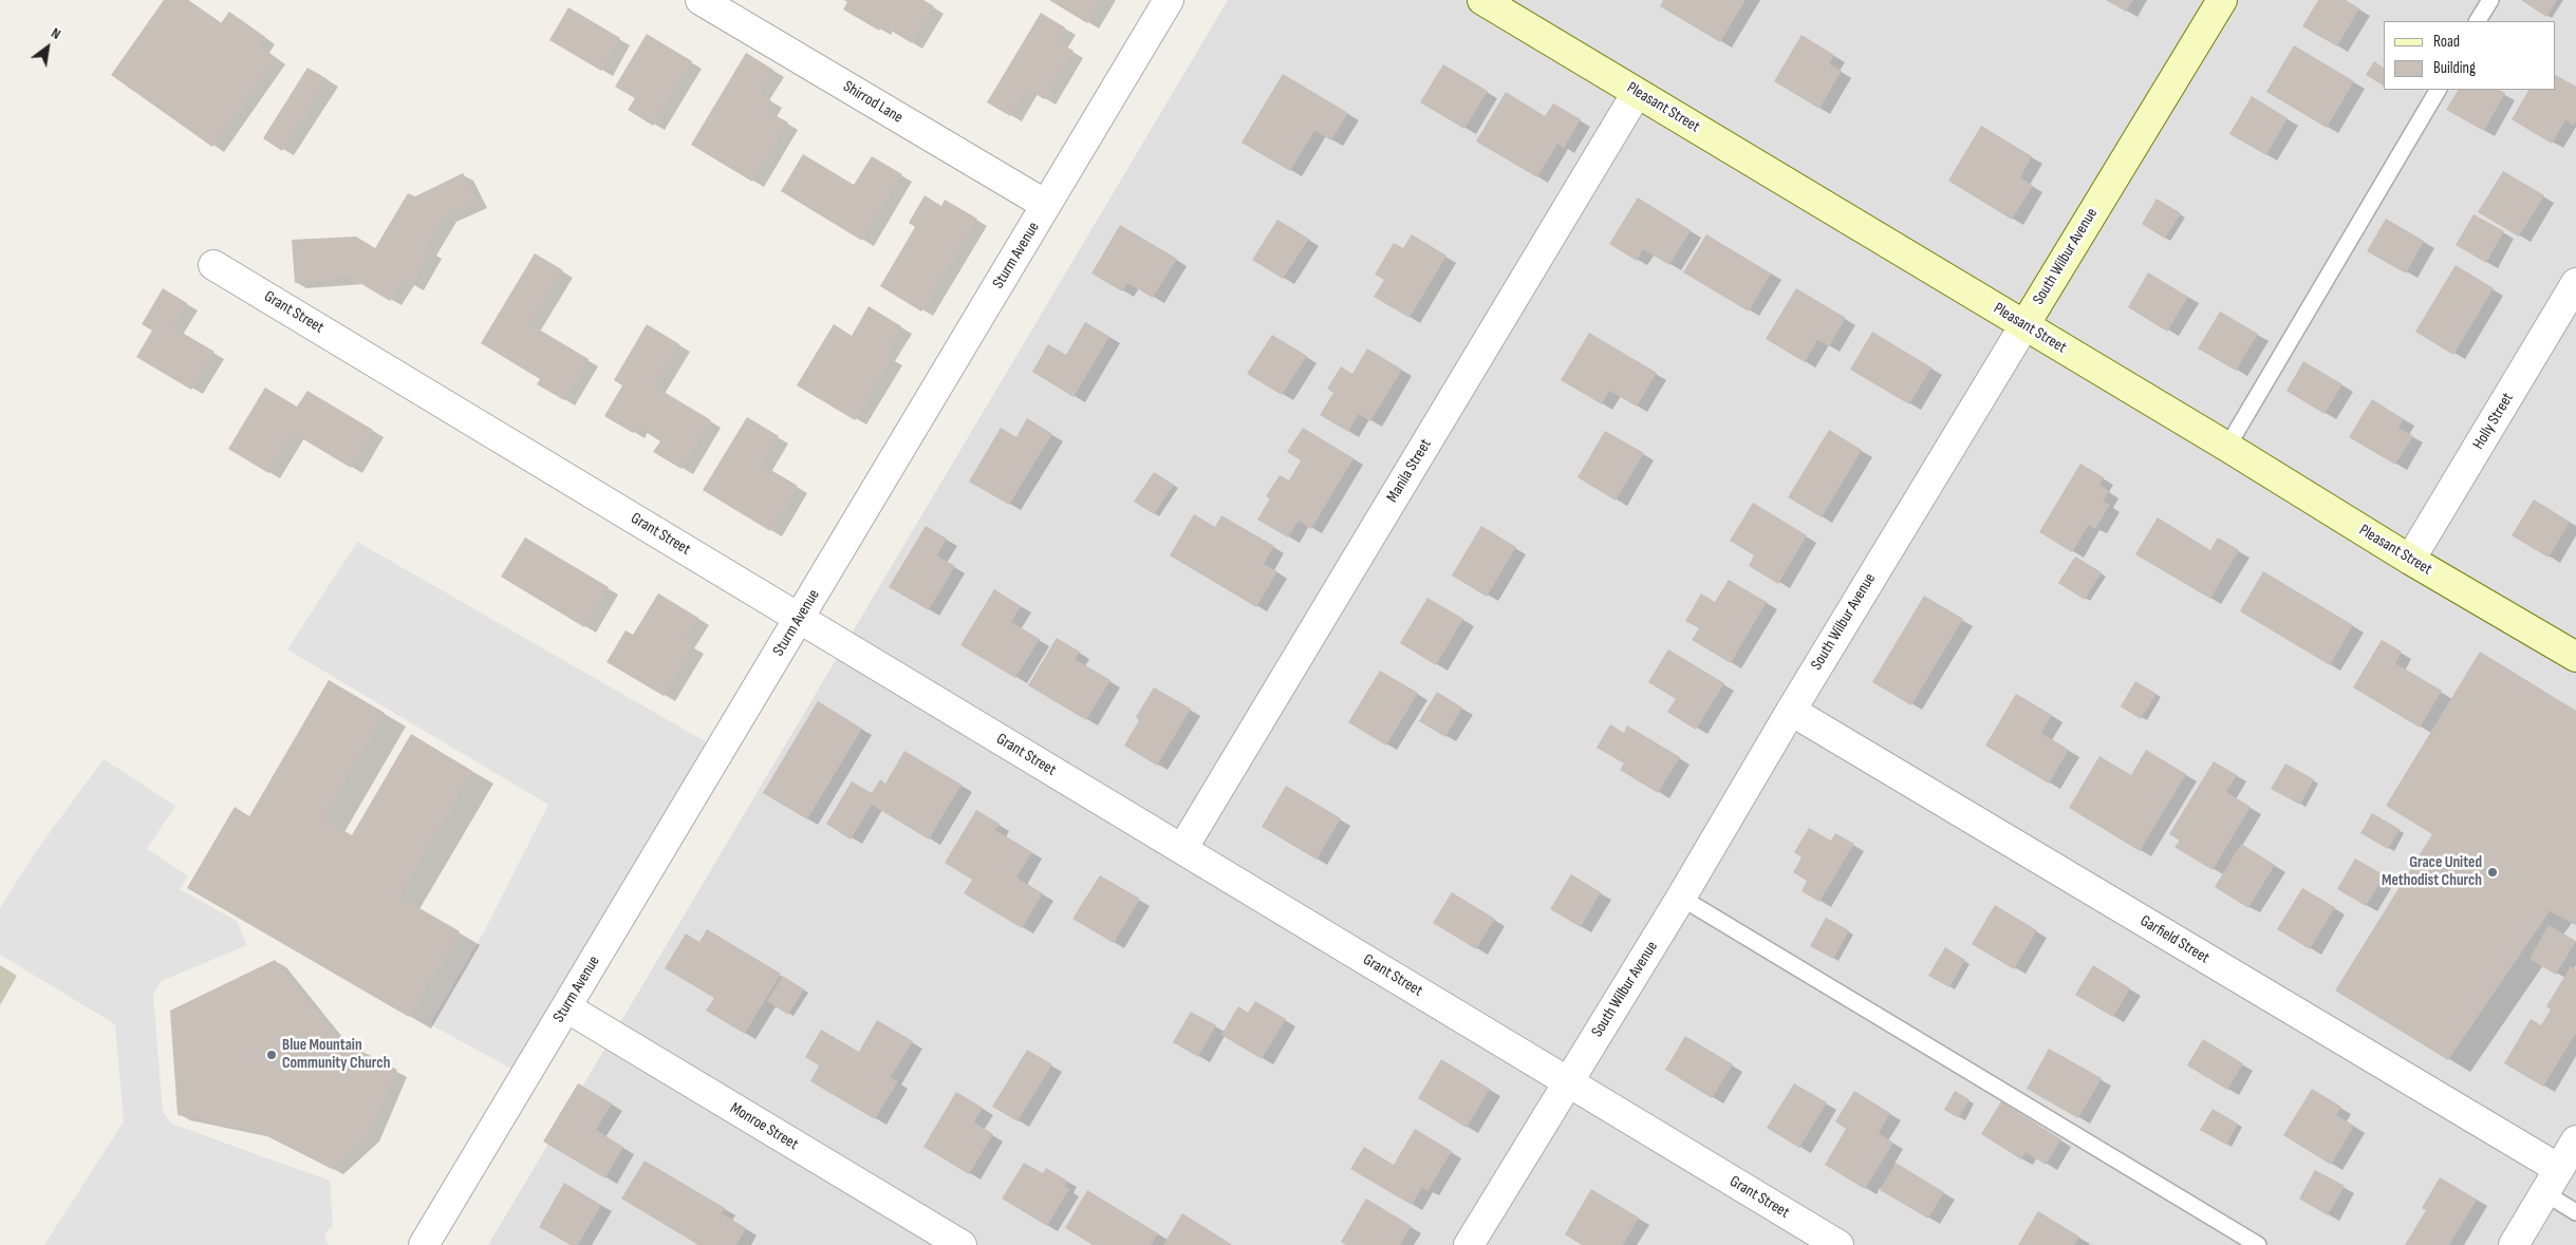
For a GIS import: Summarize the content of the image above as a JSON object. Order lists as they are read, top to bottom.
{
  "streets": {
    "main road": ["Pleasant Street", "South Wilbur Avenue"],
    "street": [
      "Shirrod Lane",
      "Sturm Avenue",
      "Grant Street",
      "Holly Street",
      "Manila Street",
      "Garfield Street",
      "Monroe Street"
    ]
  },
  "crossings": [
    ["Shirrod Lane", "Sturm Avenue"],
    ["Pleasant Street", "South Wilbur Avenue"],
    ["Pleasant Street", "Holly Street"],
    ["Pleasant Street", "Manila Street"],
    ["Sturm Avenue", "Grant Street"],
    ["Sturm Avenue", "Monroe Street"],
    ["South Wilbur Avenue", "Grant Street"],
    ["South Wilbur Avenue", "Garfield Street"],
    ["Grant Street", "Manila Street"]
  ],
  "places": ["Grace United Methodist Church", "Blue Mountain Community Church"],
  "legend": ["Road", "Building"],
  "north": "top right"
}
